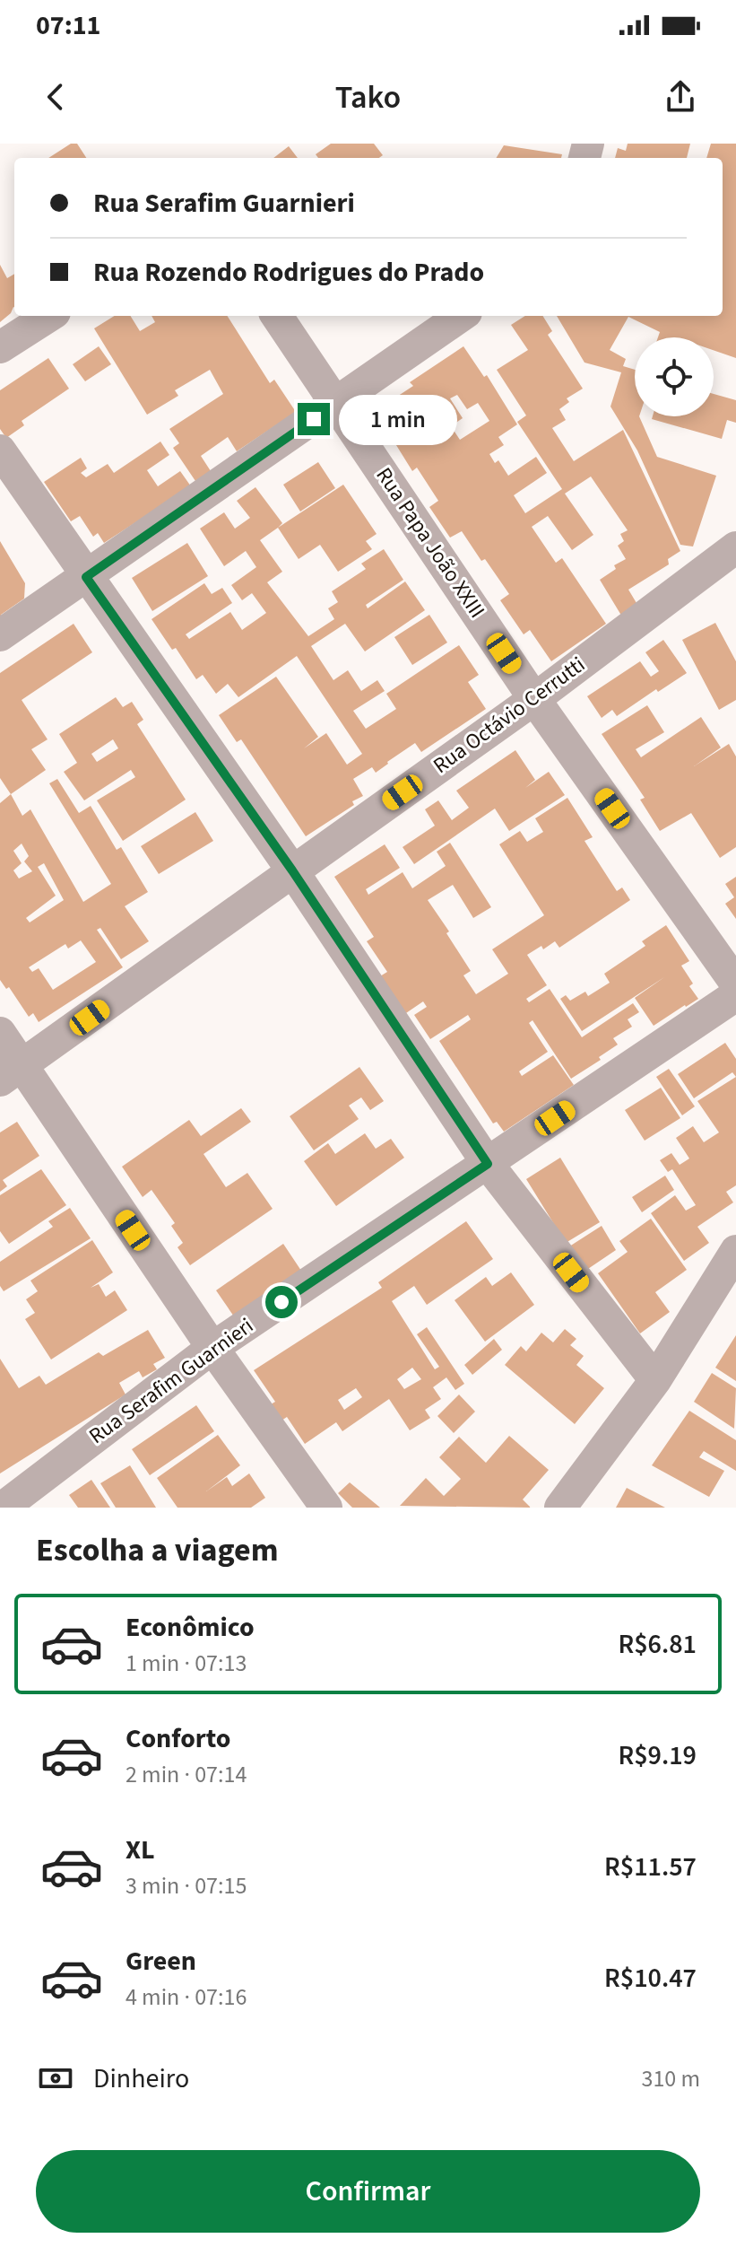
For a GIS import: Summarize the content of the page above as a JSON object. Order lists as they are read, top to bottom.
{
  "streets": {
    "street": ["Rua Papa João XXIII", "Rua Octávio Cerrutti", "Rua Serafim Guarnieri"]
  },
  "crossings": [
    ["Rua Papa João XXIII", "Rua Octávio Cerrutti"]
  ],
  "page": {
    "status": "07:11",
    "header": "Tako",
    "banner": ["Rua Serafim Guarnieri", "Rua Rozendo Rodrigues do Prado"],
    "bubble": "1 min",
    "heading": "Escolha a viagem",
    "list": [
      {
        "name": "Econômico",
        "note": "1 min · 07:13",
        "value": "R$6.81"
      },
      {
        "name": "Conforto",
        "note": "2 min · 07:14",
        "value": "R$9.19"
      },
      {
        "name": "XL",
        "note": "3 min · 07:15",
        "value": "R$11.57"
      },
      {
        "name": "Green",
        "note": "4 min · 07:16",
        "value": "R$10.47"
      }
    ],
    "pay": ["Dinheiro", "310 m"],
    "buttons": "Confirmar"
  }
}
